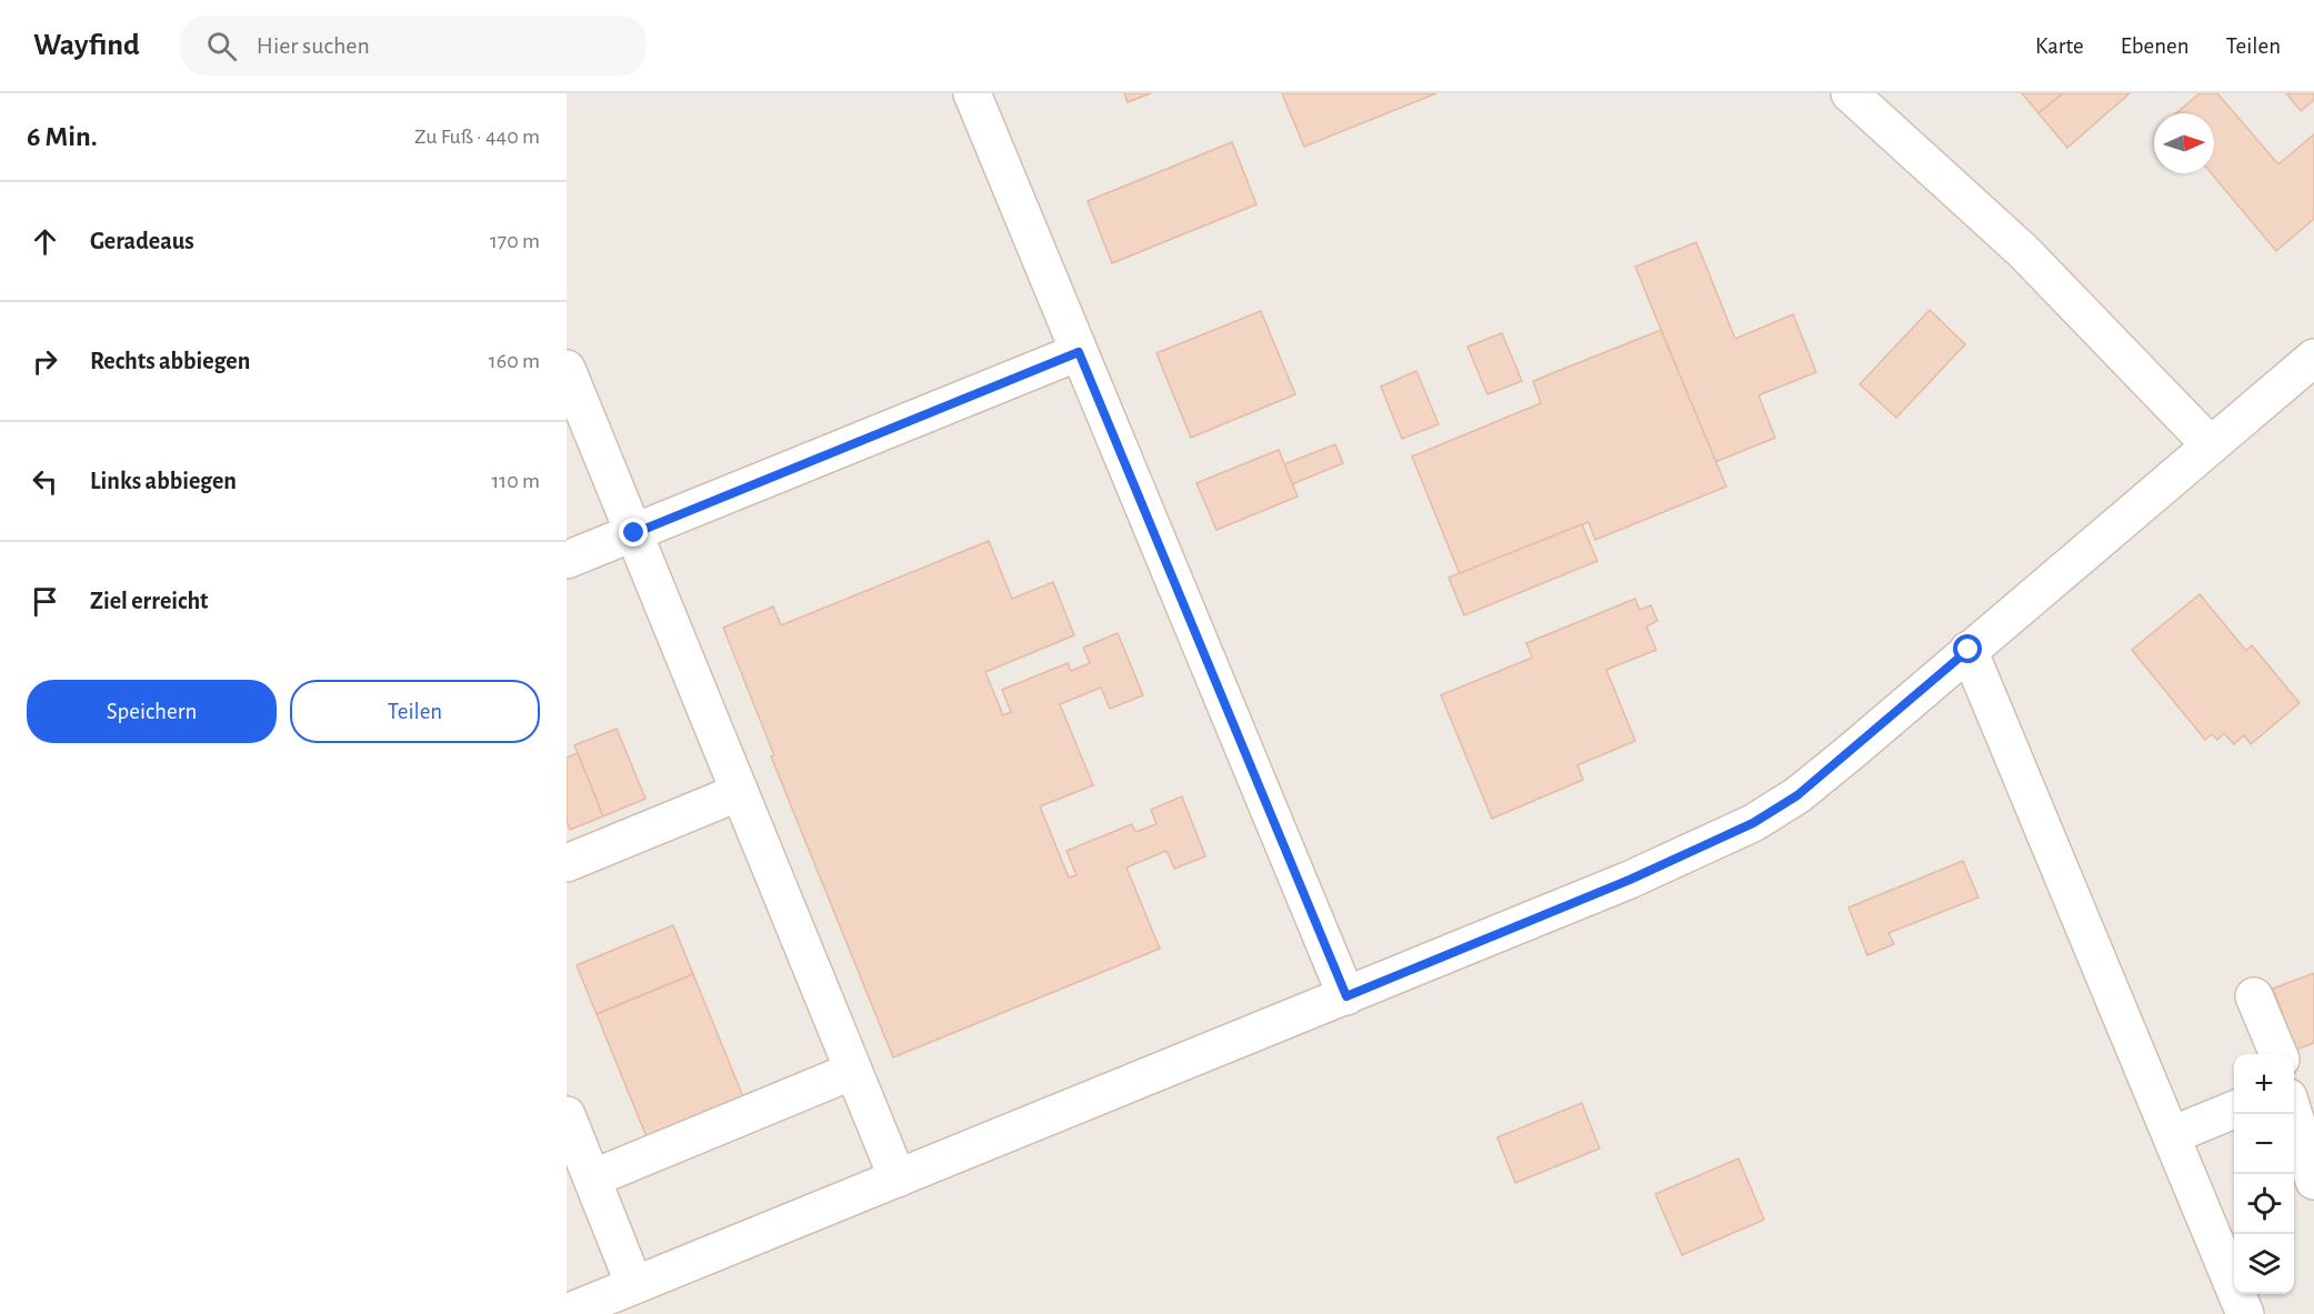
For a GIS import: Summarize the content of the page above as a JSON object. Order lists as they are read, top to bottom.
{
  "north": "right",
  "page": {
    "header": "Wayfind",
    "search": "Hier suchen",
    "nav": ["Karte", "Ebenen", "Teilen"],
    "heading": ["6 Min.", "Zu Fuß · 440 m"],
    "list": [
      ["Geradeaus", "170 m"],
      ["Rechts abbiegen", "160 m"],
      ["Links abbiegen", "110 m"],
      "Ziel erreicht"
    ],
    "buttons": ["Speichern", "Teilen"],
    "map_buttons": ["+", "−"]
  }
}
